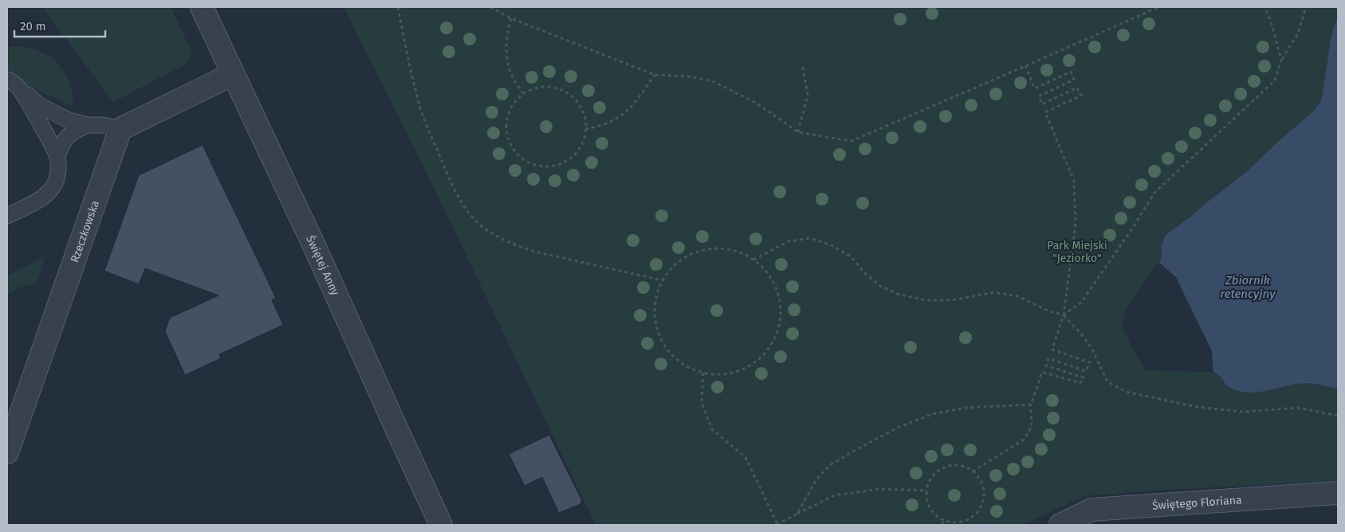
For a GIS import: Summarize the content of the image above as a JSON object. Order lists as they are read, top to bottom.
{
  "streets": {
    "street": ["Rzeczkowska", "Świętej Anny", "Świętego Floriana"]
  },
  "water": ["Zbiornik retencyjny"],
  "parks": ["Park Miejski \"Jeziorko\""],
  "scale_bar": "20 m"
}
